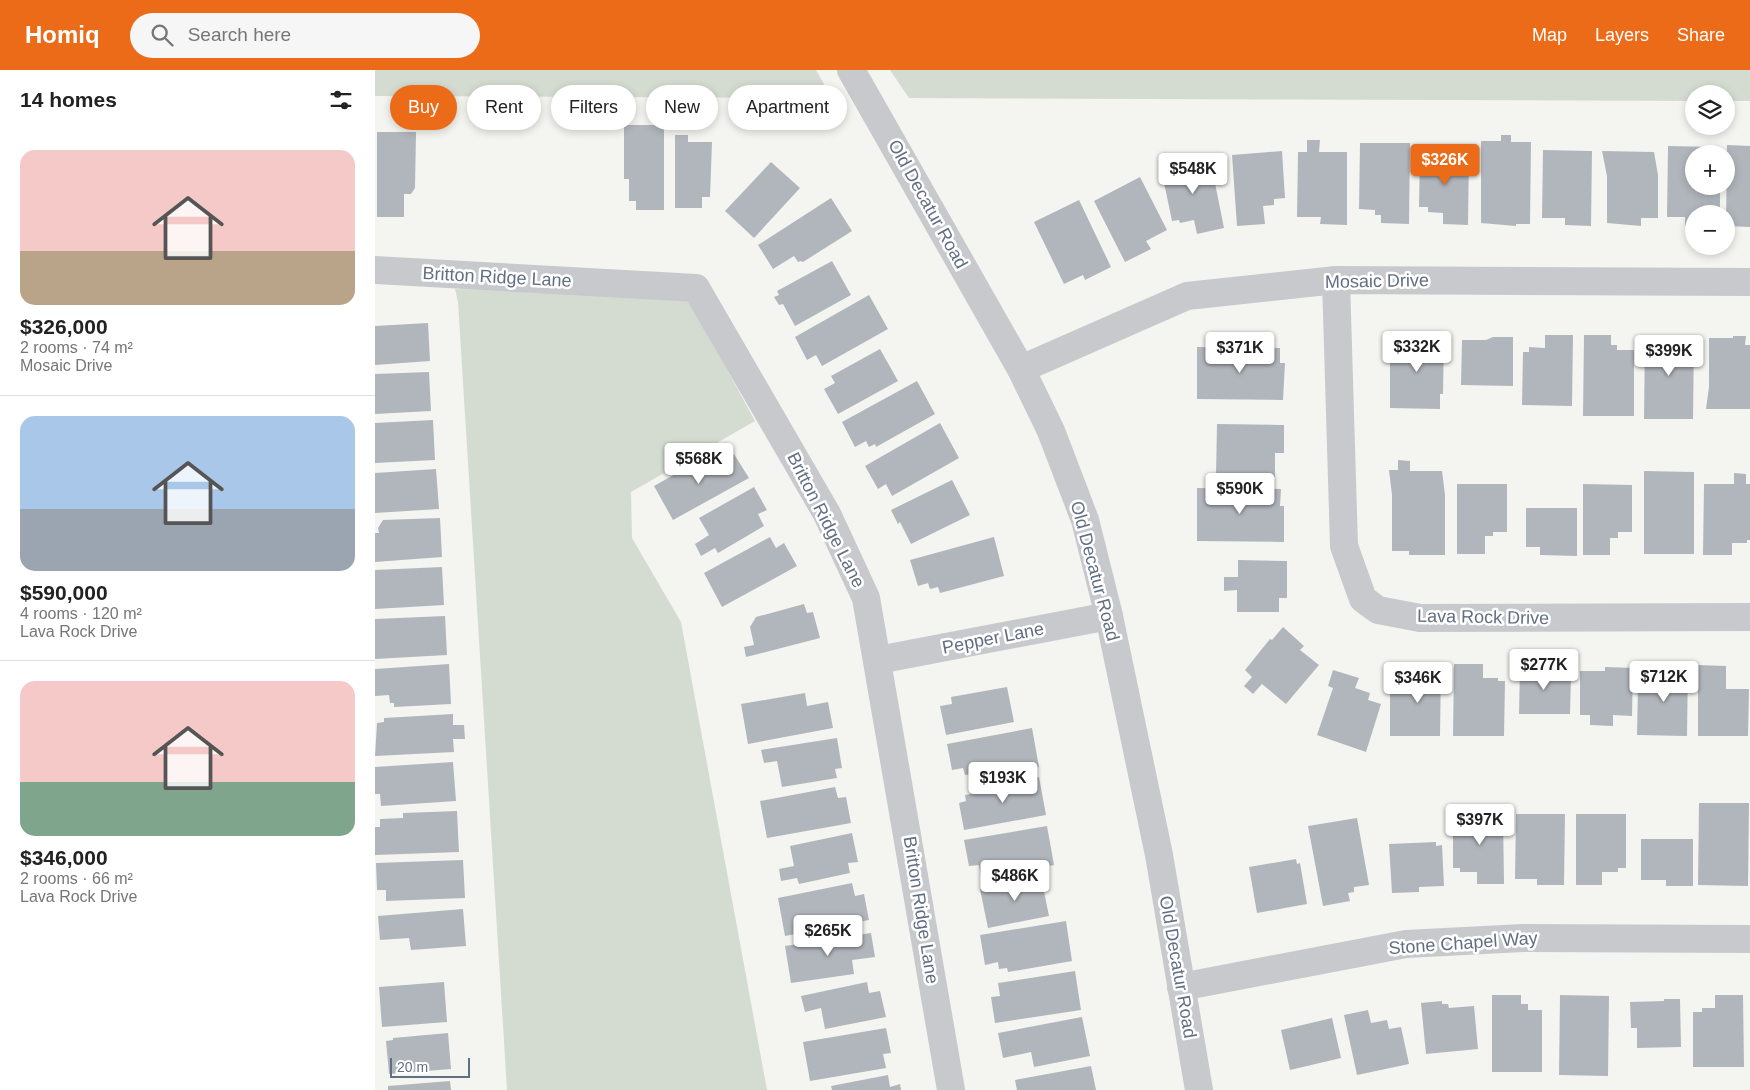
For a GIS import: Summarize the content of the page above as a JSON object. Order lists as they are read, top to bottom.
{
  "streets": {
    "street": [
      "Old Decatur Road",
      "Britton Ridge Lane",
      "Mosaic Drive",
      "Lava Rock Drive",
      "Pepper Lane",
      "Stone Chapel Way"
    ]
  },
  "crossings": [
    ["Old Decatur Road", "Mosaic Drive"],
    ["Old Decatur Road", "Pepper Lane"],
    ["Old Decatur Road", "Stone Chapel Way"],
    ["Britton Ridge Lane", "Pepper Lane"],
    ["Mosaic Drive", "Lava Rock Drive"]
  ],
  "scale_bar": "20 m",
  "page": {
    "header": "Homiq",
    "search": "Search here",
    "nav": ["Map", "Layers", "Share"],
    "heading": "14 homes",
    "map_buttons": ["+", "−"],
    "chip": [
      "Buy",
      "Rent",
      "Filters",
      "New",
      "Apartment"
    ],
    "list": [
      {
        "name": "$326,000",
        "note": "2 rooms · 74 m² · Mosaic Drive"
      },
      {
        "name": "$590,000",
        "note": "4 rooms · 120 m² · Lava Rock Drive"
      },
      {
        "name": "$346,000",
        "note": "2 rooms · 66 m² · Lava Rock Drive"
      }
    ],
    "price": [
      "$326K",
      "$548K",
      "$332K",
      "$371K",
      "$399K",
      "$568K",
      "$590K",
      "$277K",
      "$712K",
      "$346K",
      "$193K",
      "$397K",
      "$486K",
      "$265K"
    ],
    "scale": "20 m"
  }
}
